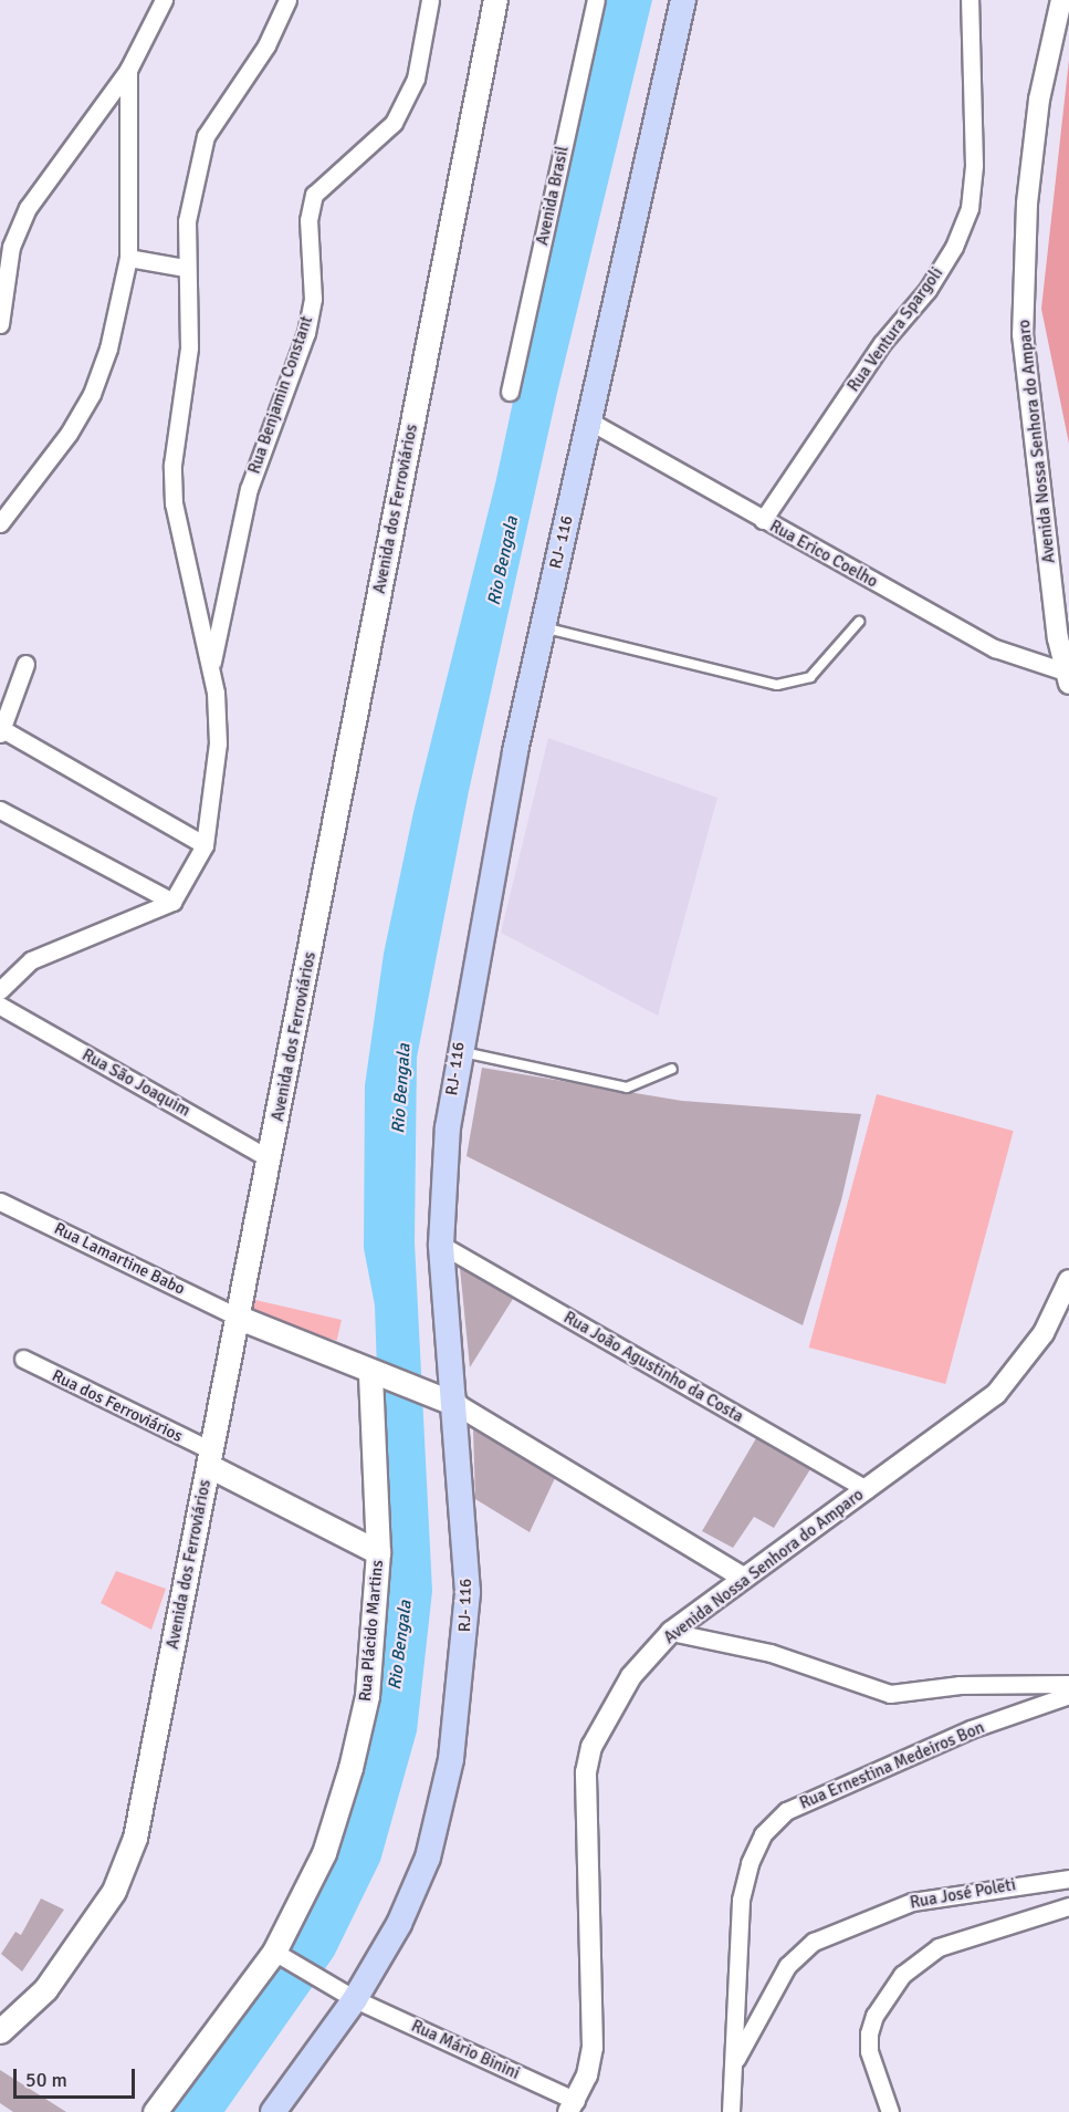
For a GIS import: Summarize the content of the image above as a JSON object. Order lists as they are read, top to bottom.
{
  "streets": {
    "main road": ["Avenida dos Ferroviários", "RJ- 116", "Rua Plácido Martins"],
    "street": [
      "Avenida Brasil",
      "Rua Ventura Spargoli",
      "Rua Benjamin Constant",
      "Avenida Nossa Senhora do Amparo",
      "Rua Erico Coelho",
      "Rua São Joaquim",
      "Rua Lamartine Babo",
      "Rua João Agustinho da Costa",
      "Rua dos Ferroviários",
      "Rua Ernestina Medeiros Bon",
      "Rua José Poleti",
      "Rua Mário Binini"
    ]
  },
  "crossings": [
    ["Rua Ventura Spargoli", "Rua Erico Coelho"],
    ["Avenida Nossa Senhora do Amparo", "Rua Erico Coelho"],
    ["Avenida Nossa Senhora do Amparo", "Rua João Agustinho da Costa"],
    ["Avenida Nossa Senhora do Amparo", "Rua Mário Binini"],
    ["Avenida dos Ferroviários", "Rua São Joaquim"],
    ["Avenida dos Ferroviários", "Rua Lamartine Babo"],
    ["Avenida dos Ferroviários", "Rua dos Ferroviários"],
    ["RJ- 116", "Rua Erico Coelho"],
    ["RJ- 116", "Rua João Agustinho da Costa"],
    ["RJ- 116", "Rua Mário Binini"],
    ["Rua Plácido Martins", "Rua Mário Binini"],
    ["Rua Ernestina Medeiros Bon", "Rua José Poleti"]
  ],
  "water": ["Rio Bengala"],
  "scale_bar": "50 m"
}
